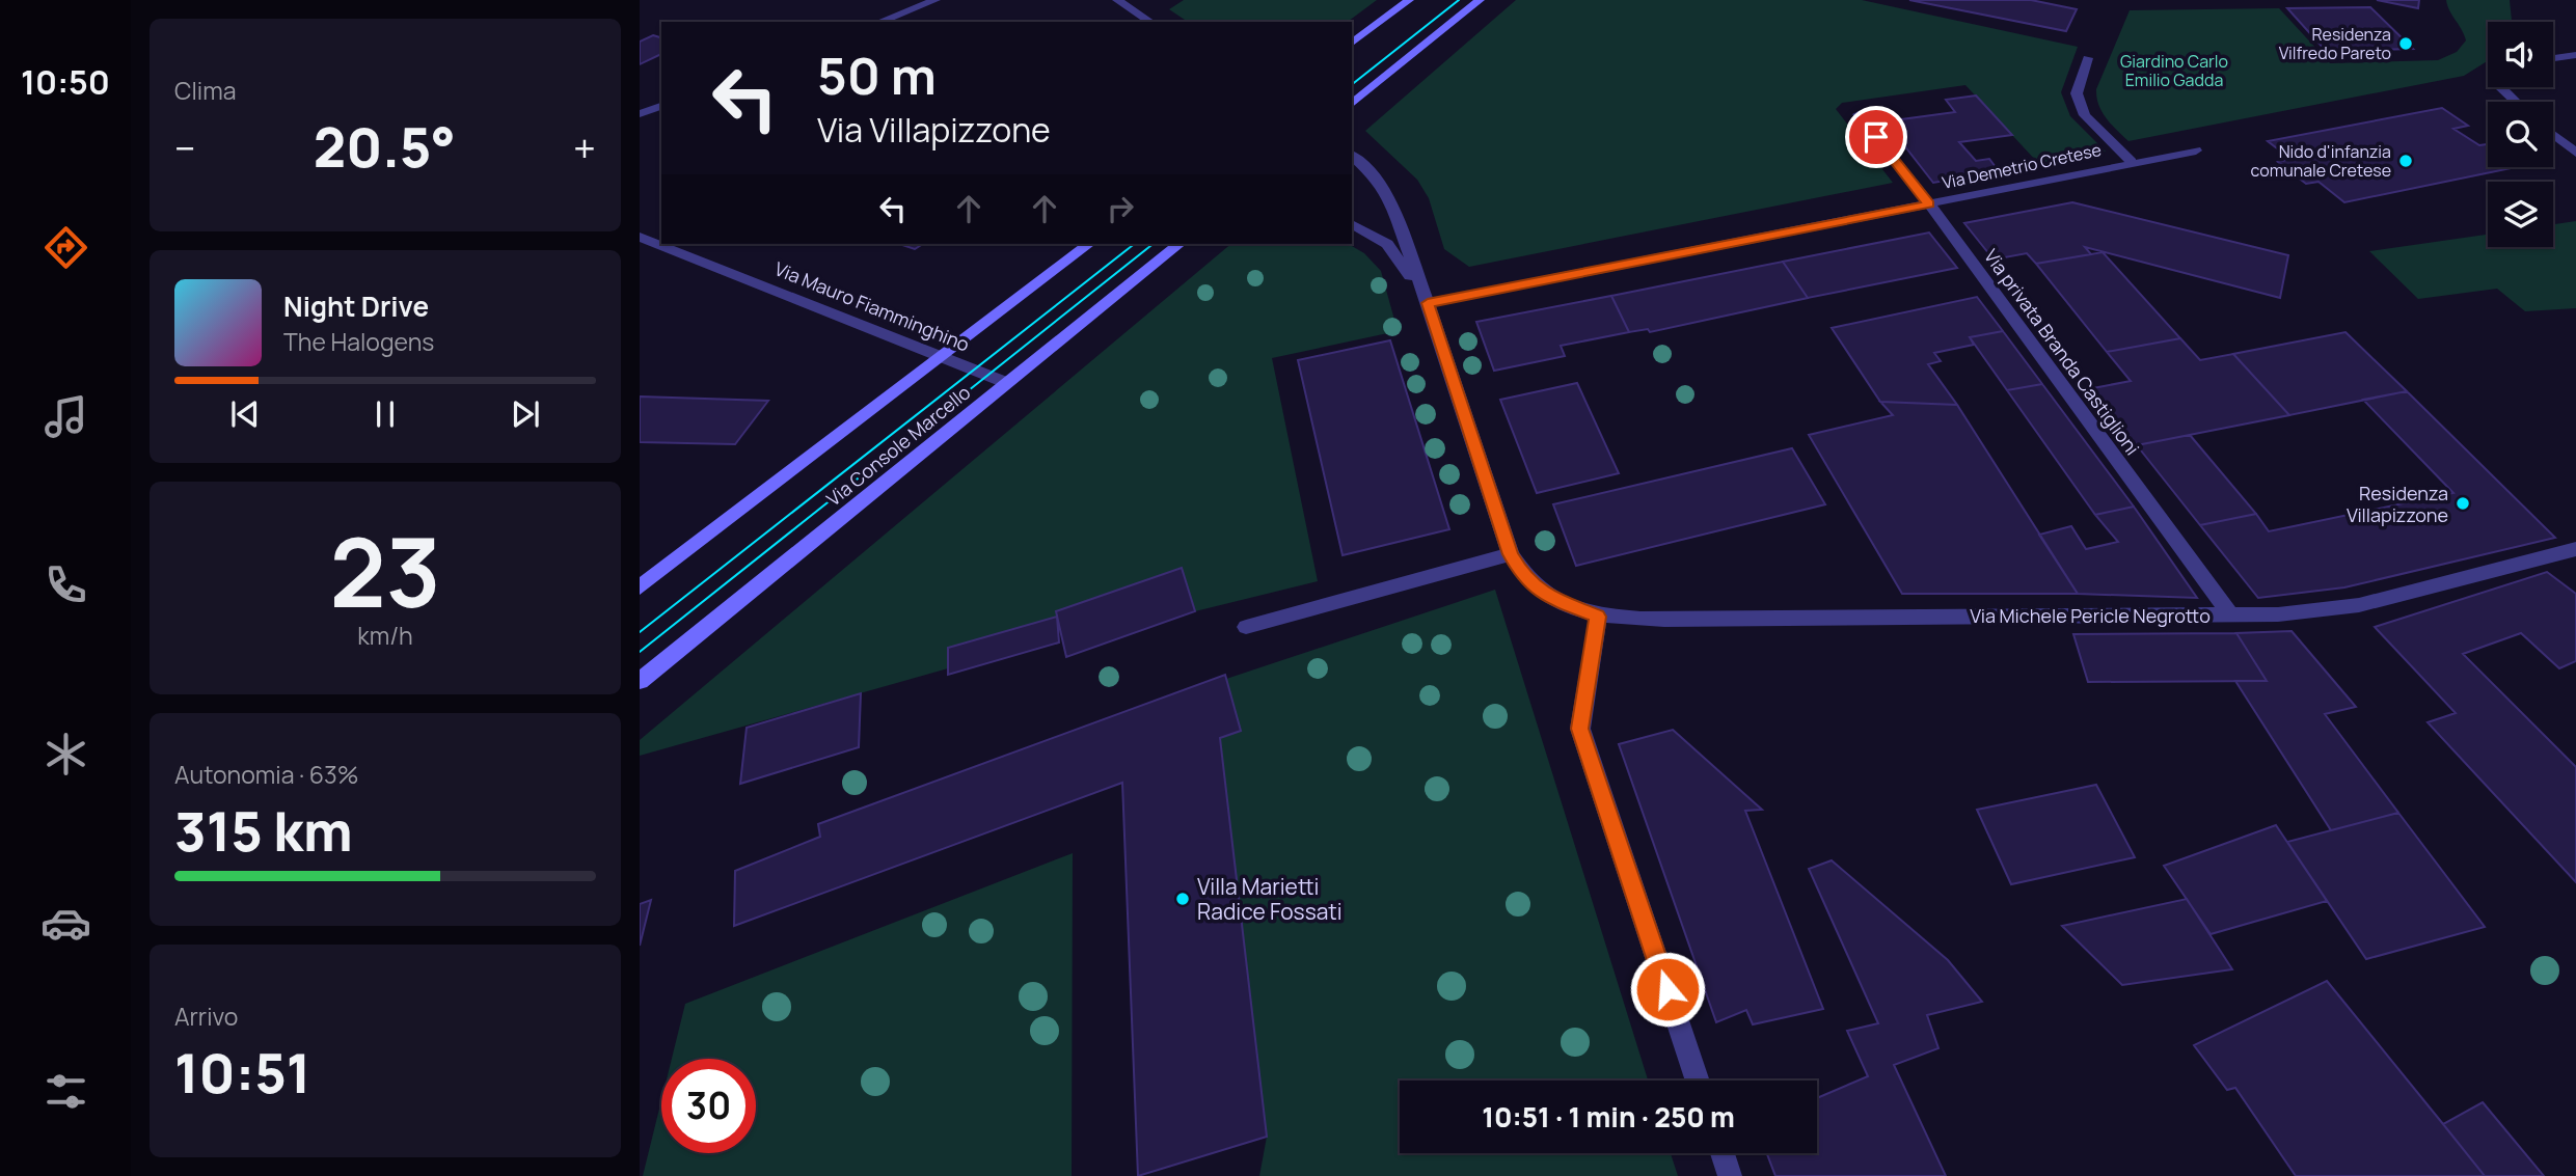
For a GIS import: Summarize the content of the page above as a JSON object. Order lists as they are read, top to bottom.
{
  "streets": {
    "main road": ["Via Console Marcello"],
    "street": [
      "Via Demetrio Cretese",
      "Via Mauro Fiamminghino",
      "Via privata Branda Castiglioni",
      "Via Michele Pericle Negrotto"
    ]
  },
  "crossings": [
    ["Via Demetrio Cretese", "Via privata Branda Castiglioni"],
    ["Via Demetrio Cretese", "Via Michele Pericle Negrotto"],
    ["Via Mauro Fiamminghino", "Via Console Marcello"],
    ["Via privata Branda Castiglioni", "Via Michele Pericle Negrotto"]
  ],
  "parks": ["Giardino Carlo Emilio Gadda"],
  "places": [
    "Residenza Vilfredo Pareto",
    "Nido d'infanzia comunale Cretese",
    "Residenza Villapizzone",
    "Villa Marietti Radice Fossati"
  ],
  "page": {
    "tabs": "10:50",
    "tile": [
      "Clima",
      ["23", "km/h"],
      ["Autonomia · 63%", "315 km"],
      ["Arrivo", "10:51"]
    ],
    "turn": ["50 m", "Via Villapizzone"],
    "heat": ["−", "20.5°", "+"],
    "song": ["Night Drive", "The Halogens"],
    "limit": "30",
    "trip": "10:51 · 1 min · 250 m"
  }
}
